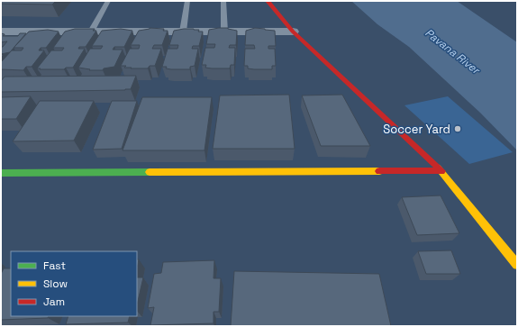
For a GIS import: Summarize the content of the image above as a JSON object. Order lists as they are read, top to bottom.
{
  "water": ["Pavana River"],
  "places": ["Soccer Yard"],
  "legend": ["Fast", "Slow", "Jam"]
}
